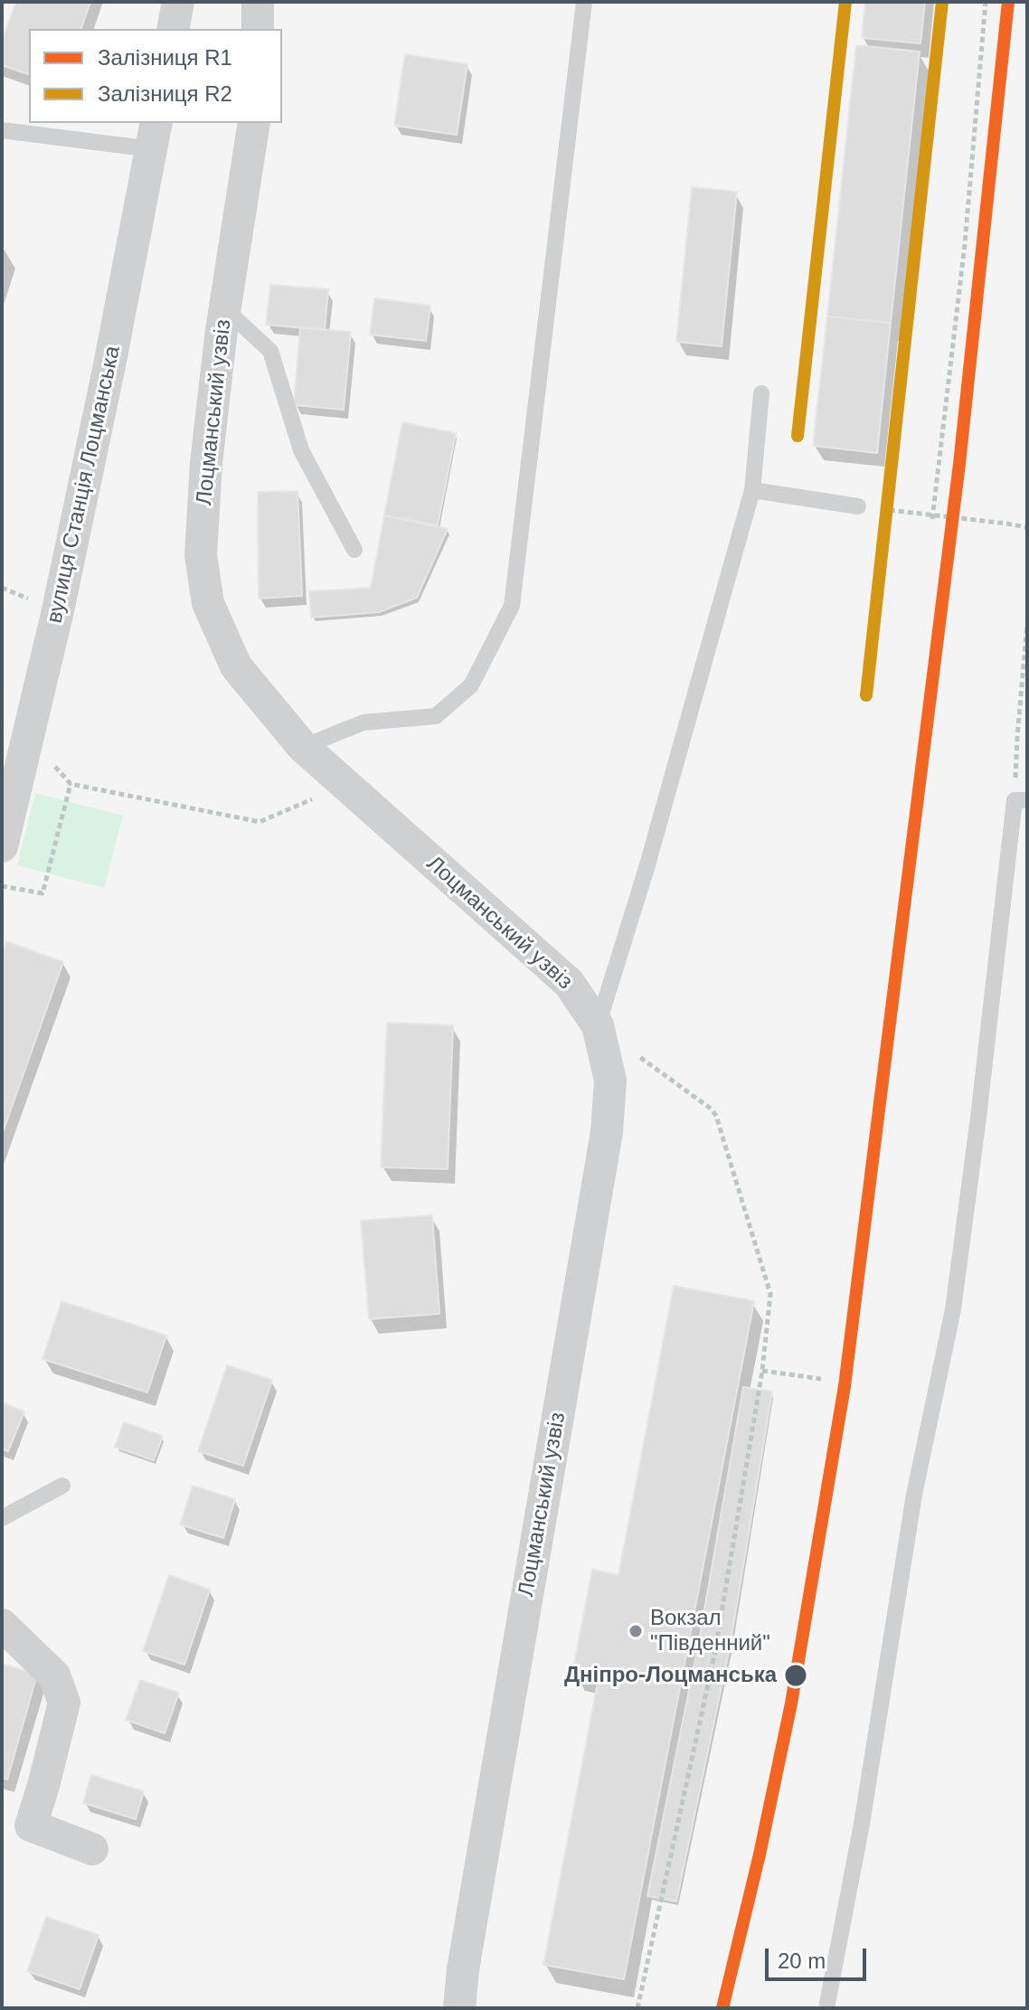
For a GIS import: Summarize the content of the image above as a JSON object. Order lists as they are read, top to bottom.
{
  "streets": {
    "street": ["Лоцманський узвіз", "вулиця Станція Лоцманська"]
  },
  "places": ["Вокзал \"Південний\"", "Дніпро-Лоцманська"],
  "lines": ["rail line R1", "rail line R2"],
  "legend": ["Залізниця R1", "Залізниця R2"],
  "scale_bar": "20 m"
}
